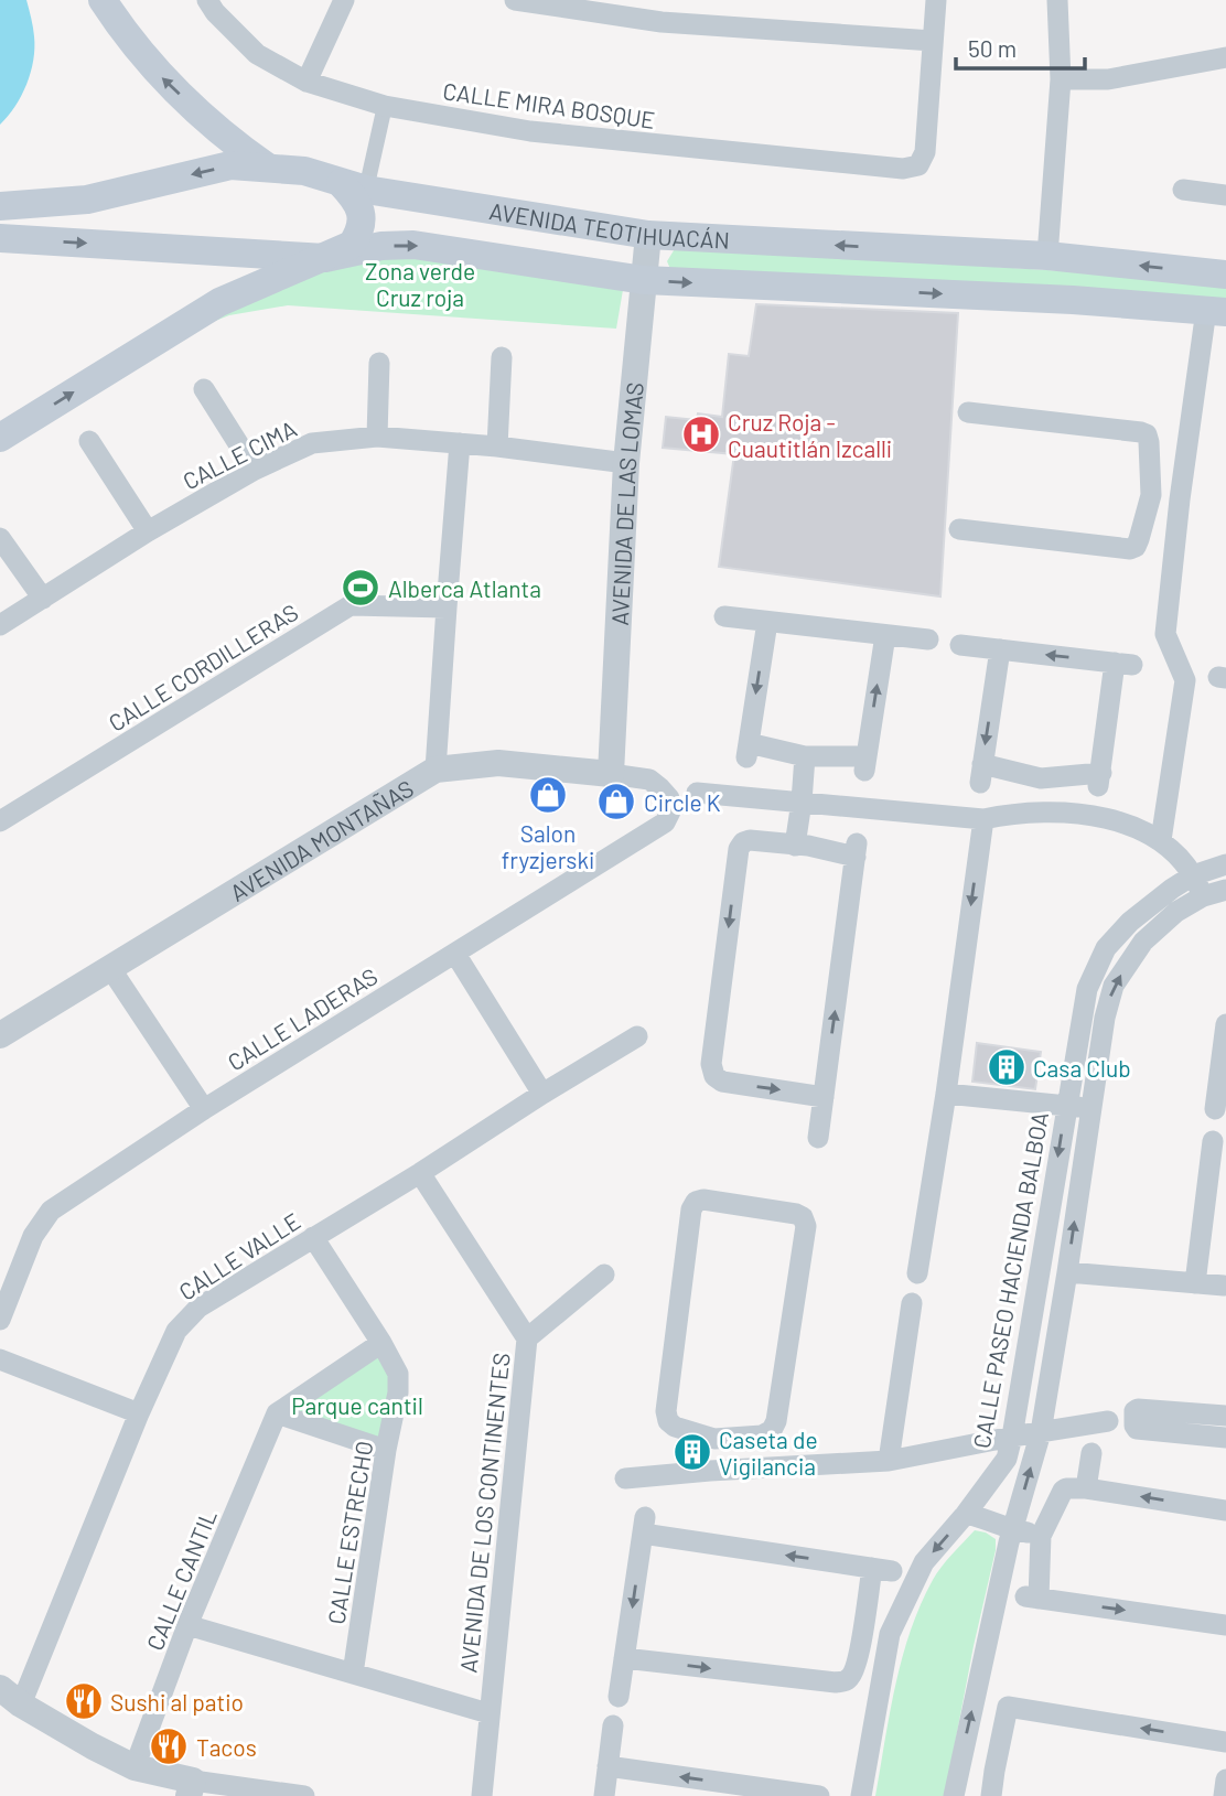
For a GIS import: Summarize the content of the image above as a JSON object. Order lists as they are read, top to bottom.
{
  "streets": {
    "main road": ["AVENIDA TEOTIHUACÁN"],
    "street": [
      "CALLE MIRA BOSQUE",
      "CALLE CIMA",
      "AVENIDA DE LAS LOMAS",
      "CALLE CORDILLERAS",
      "AVENIDA MONTAÑAS",
      "CALLE LADERAS",
      "CALLE VALLE",
      "CALLE PASEO HACIENDA BALBOA",
      "AVENIDA DE LOS CONTINENTES",
      "CALLE ESTRECHO",
      "CALLE CANTIL"
    ]
  },
  "crossings": [
    ["AVENIDA TEOTIHUACÁN", "AVENIDA DE LAS LOMAS"],
    ["CALLE CIMA", "AVENIDA DE LAS LOMAS"],
    ["AVENIDA DE LAS LOMAS", "AVENIDA MONTAÑAS"],
    ["AVENIDA MONTAÑAS", "CALLE LADERAS"],
    ["CALLE VALLE", "AVENIDA DE LOS CONTINENTES"],
    ["CALLE VALLE", "CALLE ESTRECHO"]
  ],
  "parks": ["Zona verde Cruz roja", "Parque cantil"],
  "places": {
    "hospital": ["Cruz Roja - Cuautitlán Izcalli"],
    "sports": ["Alberca Atlanta"],
    "shop": ["Salon fryzjerski", "Circle K"],
    "building": ["Casa Club", "Caseta de Vigilancia"],
    "restaurant": ["Sushi al patio", "Tacos"]
  },
  "scale_bar": "50 m"
}
